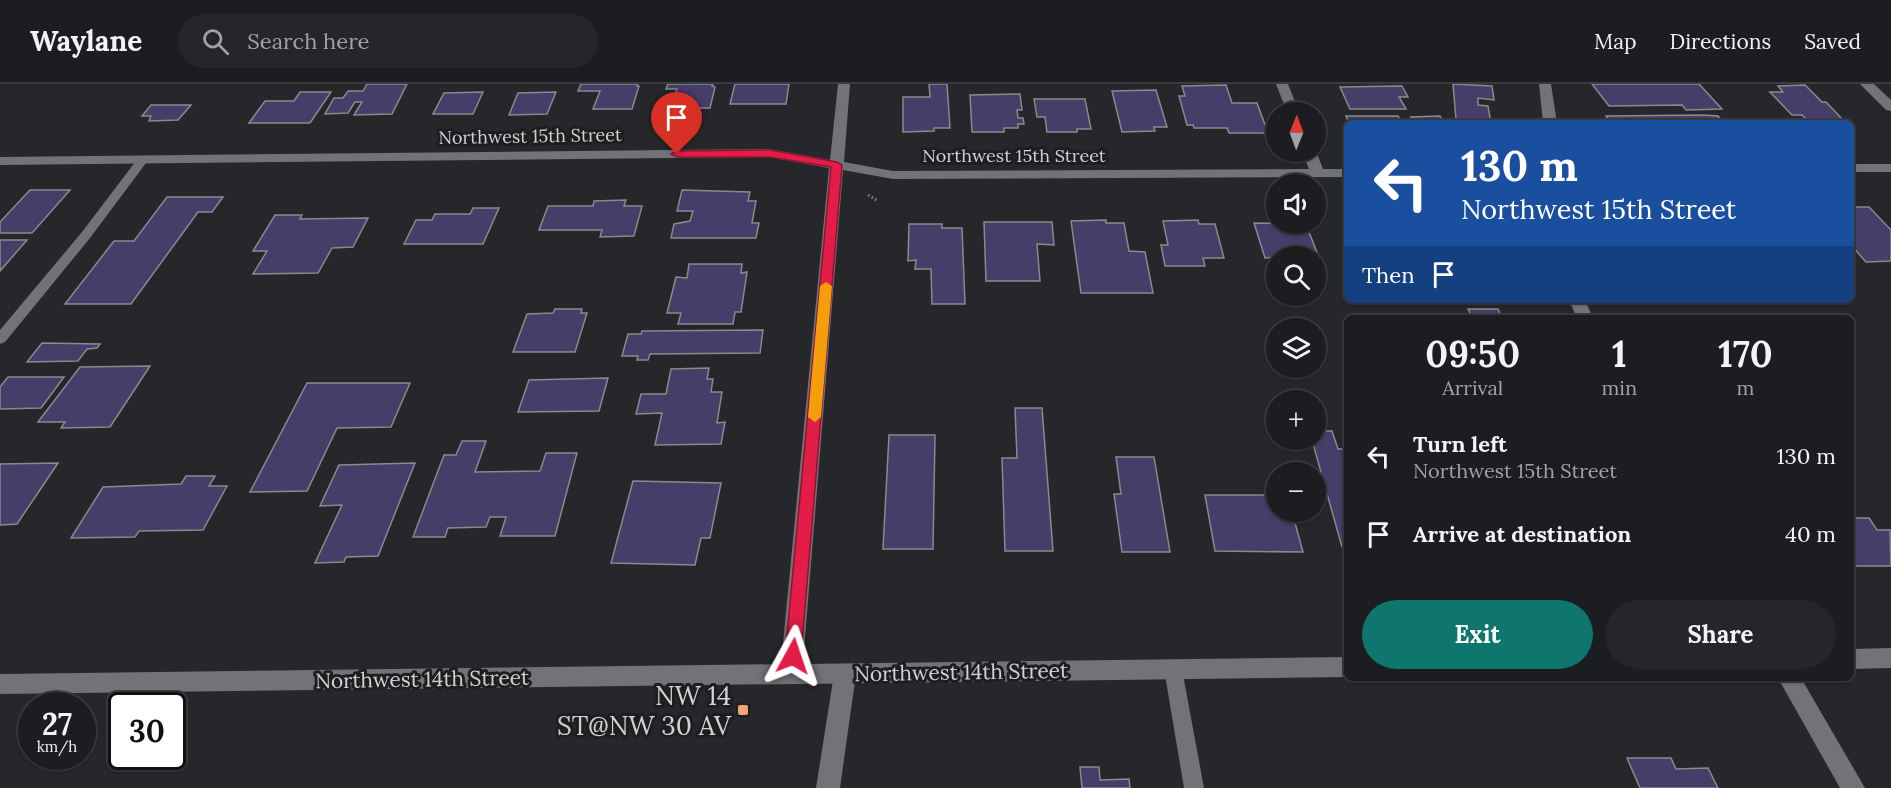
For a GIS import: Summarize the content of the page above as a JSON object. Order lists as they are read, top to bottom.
{
  "streets": {
    "street": ["Northwest 15th Street", "Northwest 14th Street"]
  },
  "places": {
    "transit": ["NW 14 ST@NW 30 AV"]
  },
  "north": "top",
  "page": {
    "header": "Waylane",
    "search": "Search here",
    "nav": ["Map", "Directions", "Saved"],
    "map_buttons": ["+", "−"],
    "turn": ["130 m", "Northwest 15th Street"],
    "then": "Then",
    "eta": [
      "09:50",
      "Arrival",
      "1",
      "min",
      "170",
      "m"
    ],
    "list": [
      {
        "name": "Turn left",
        "note": "Northwest 15th Street",
        "value": "130 m"
      },
      {
        "name": "Arrive at destination",
        "value": "40 m"
      }
    ],
    "buttons": ["Exit", "Share"],
    "speed": "27 km/h",
    "limit": "30"
  }
}
